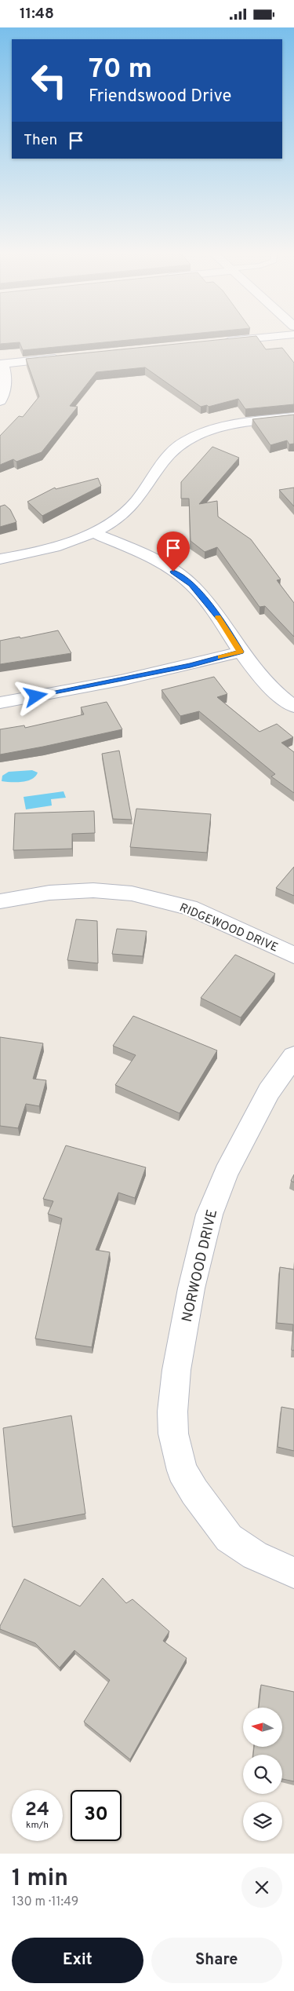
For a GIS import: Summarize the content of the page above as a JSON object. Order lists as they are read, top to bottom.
{
  "streets": {
    "street": ["RIDGEWOOD DRIVE", "NORWOOD DRIVE"]
  },
  "north": "left",
  "page": {
    "status": "11:48",
    "turn": ["70 m", "Friendswood Drive"],
    "then": "Then",
    "speed": "24 km/h",
    "limit": "30",
    "heading": ["1 min", "130 m · 11:49"],
    "buttons": ["Exit", "Share"]
  }
}
